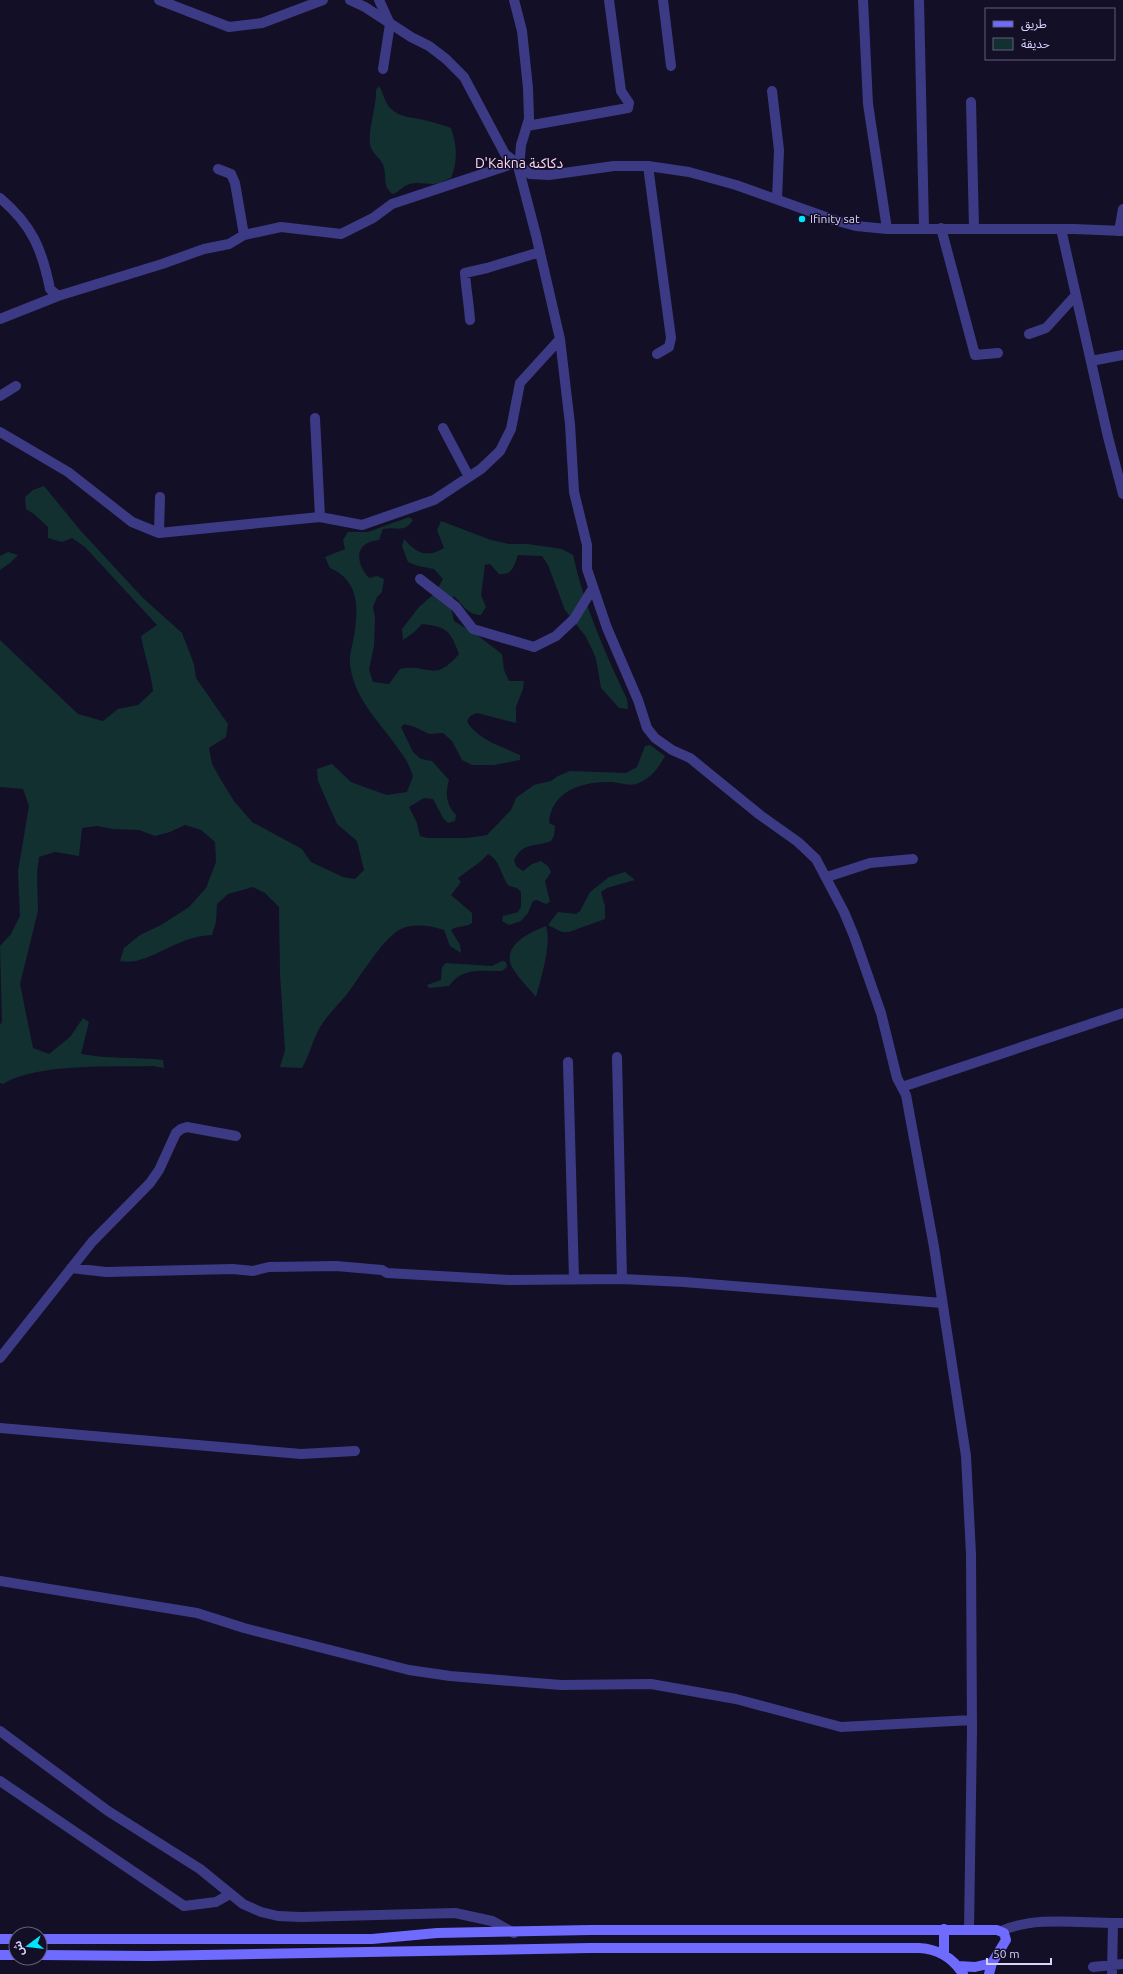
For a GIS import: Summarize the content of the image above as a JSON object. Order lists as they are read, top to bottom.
{
  "districts": ["D'Kakna دكاكنة"],
  "places": ["Ifinity sat"],
  "legend": ["طريق", "حديقة"],
  "scale_bar": "50 m",
  "north": "left"
}
